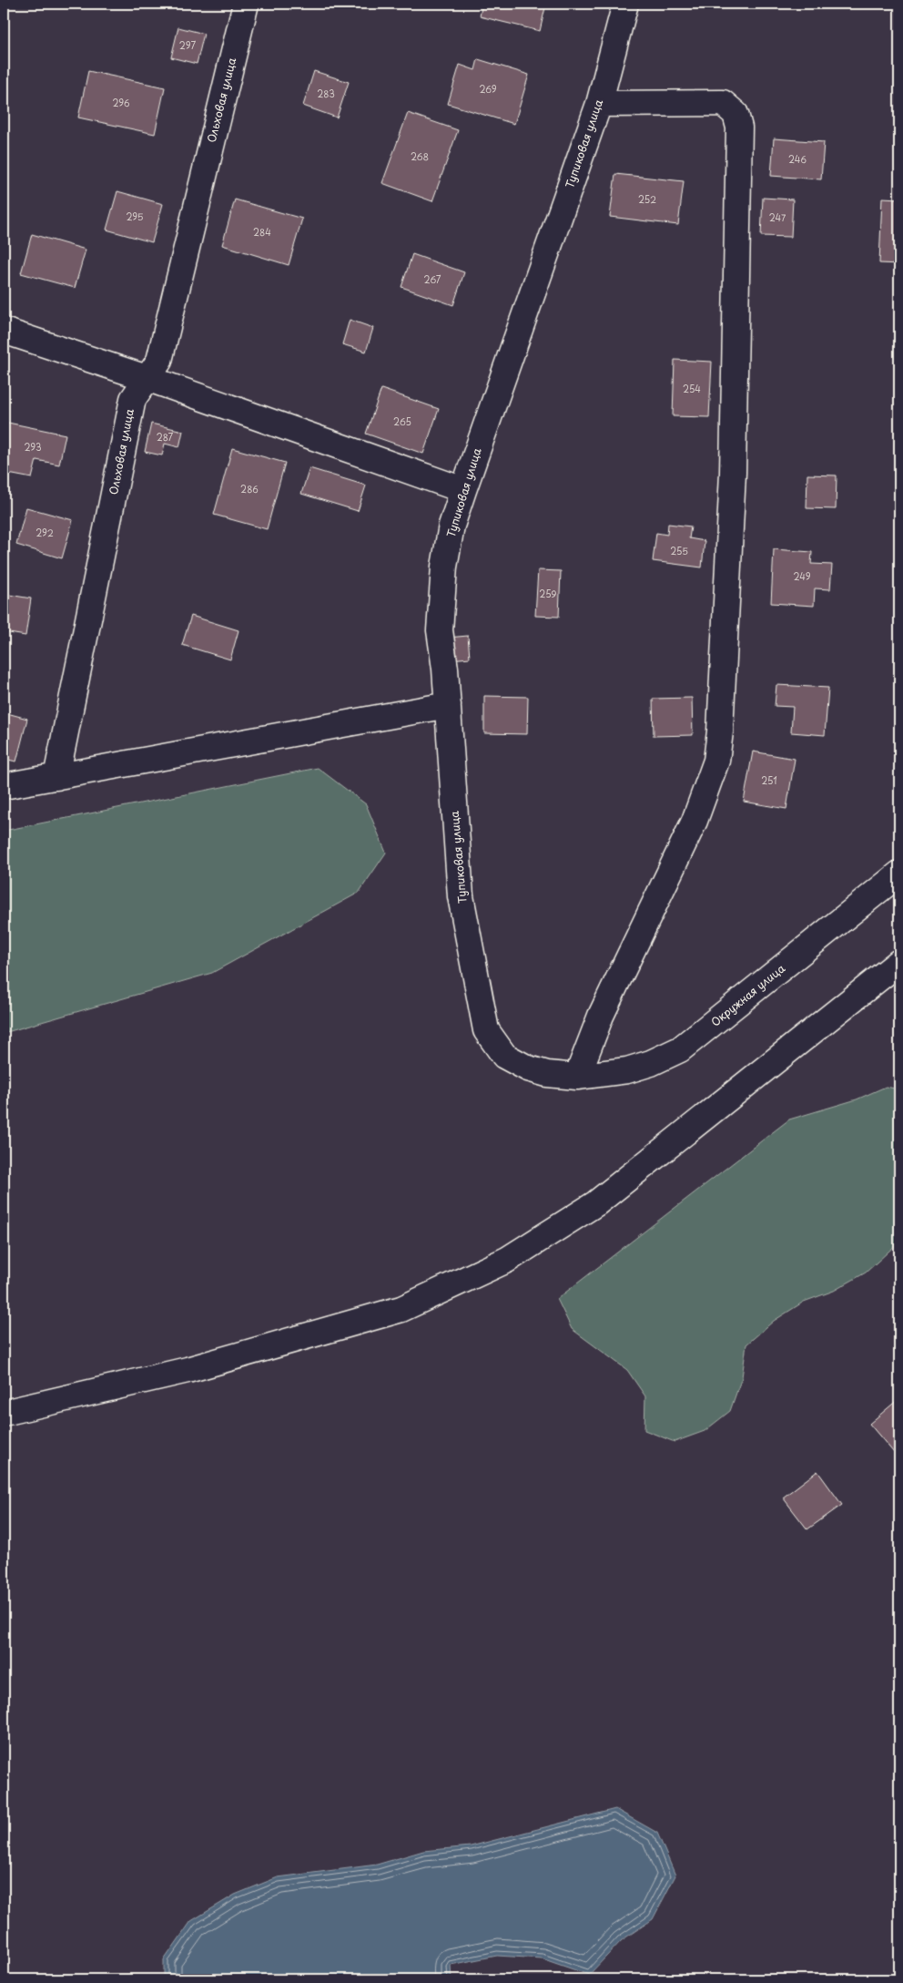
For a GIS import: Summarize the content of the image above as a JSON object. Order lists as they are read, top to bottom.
{
  "streets": {
    "street": ["Ольховая улица", "Тупиковая улица", "Окружная улица"]
  },
  "crossings": [
    ["Тупиковая улица", "Окружная улица"]
  ],
  "house_numbers": [
    "297",
    "269",
    "283",
    "296",
    "268",
    "246",
    "252",
    "295",
    "247",
    "284",
    "267",
    "254",
    "265",
    "287",
    "293",
    "286",
    "292",
    "255",
    "249",
    "259",
    "251"
  ]
}
